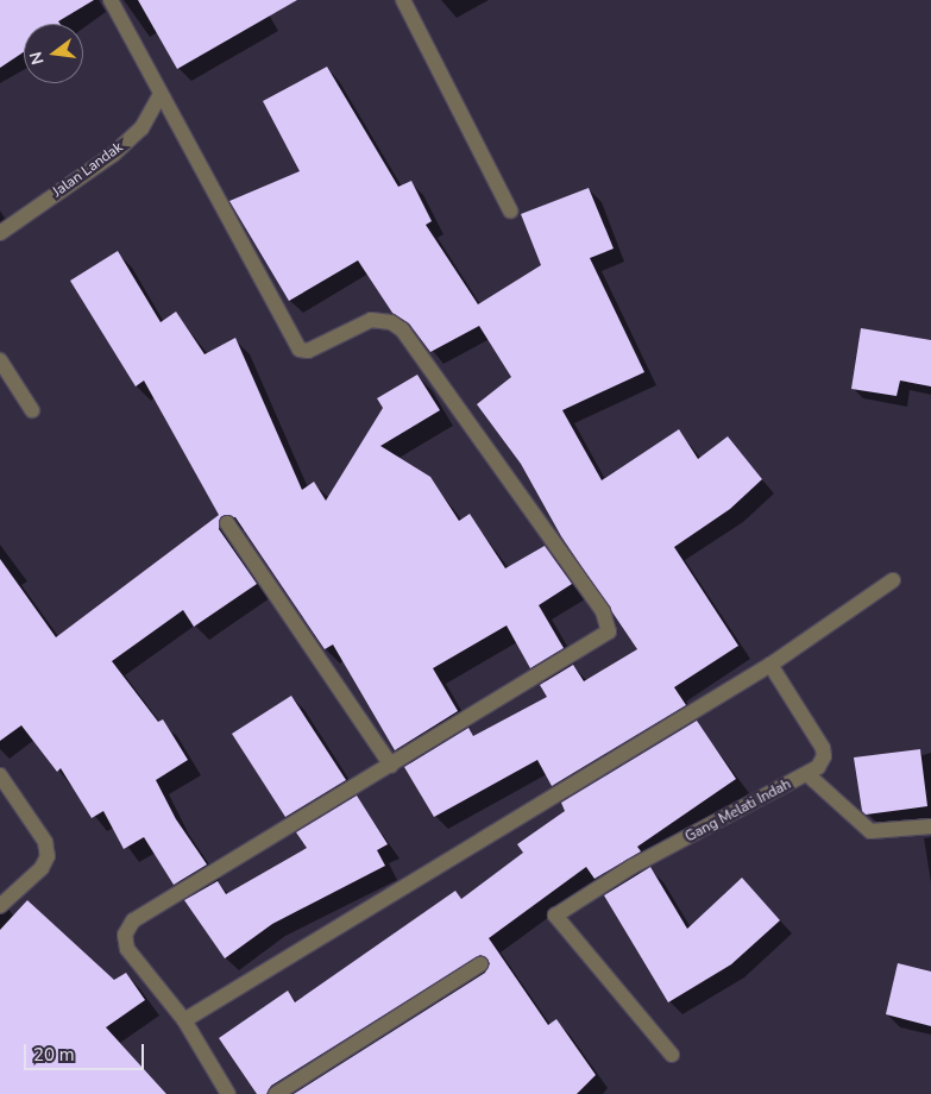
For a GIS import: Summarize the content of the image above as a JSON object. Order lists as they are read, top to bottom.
{
  "streets": {
    "street": ["Jalan Landak", "Gang Melati Indah"]
  },
  "scale_bar": "20 m",
  "north": "left"
}
